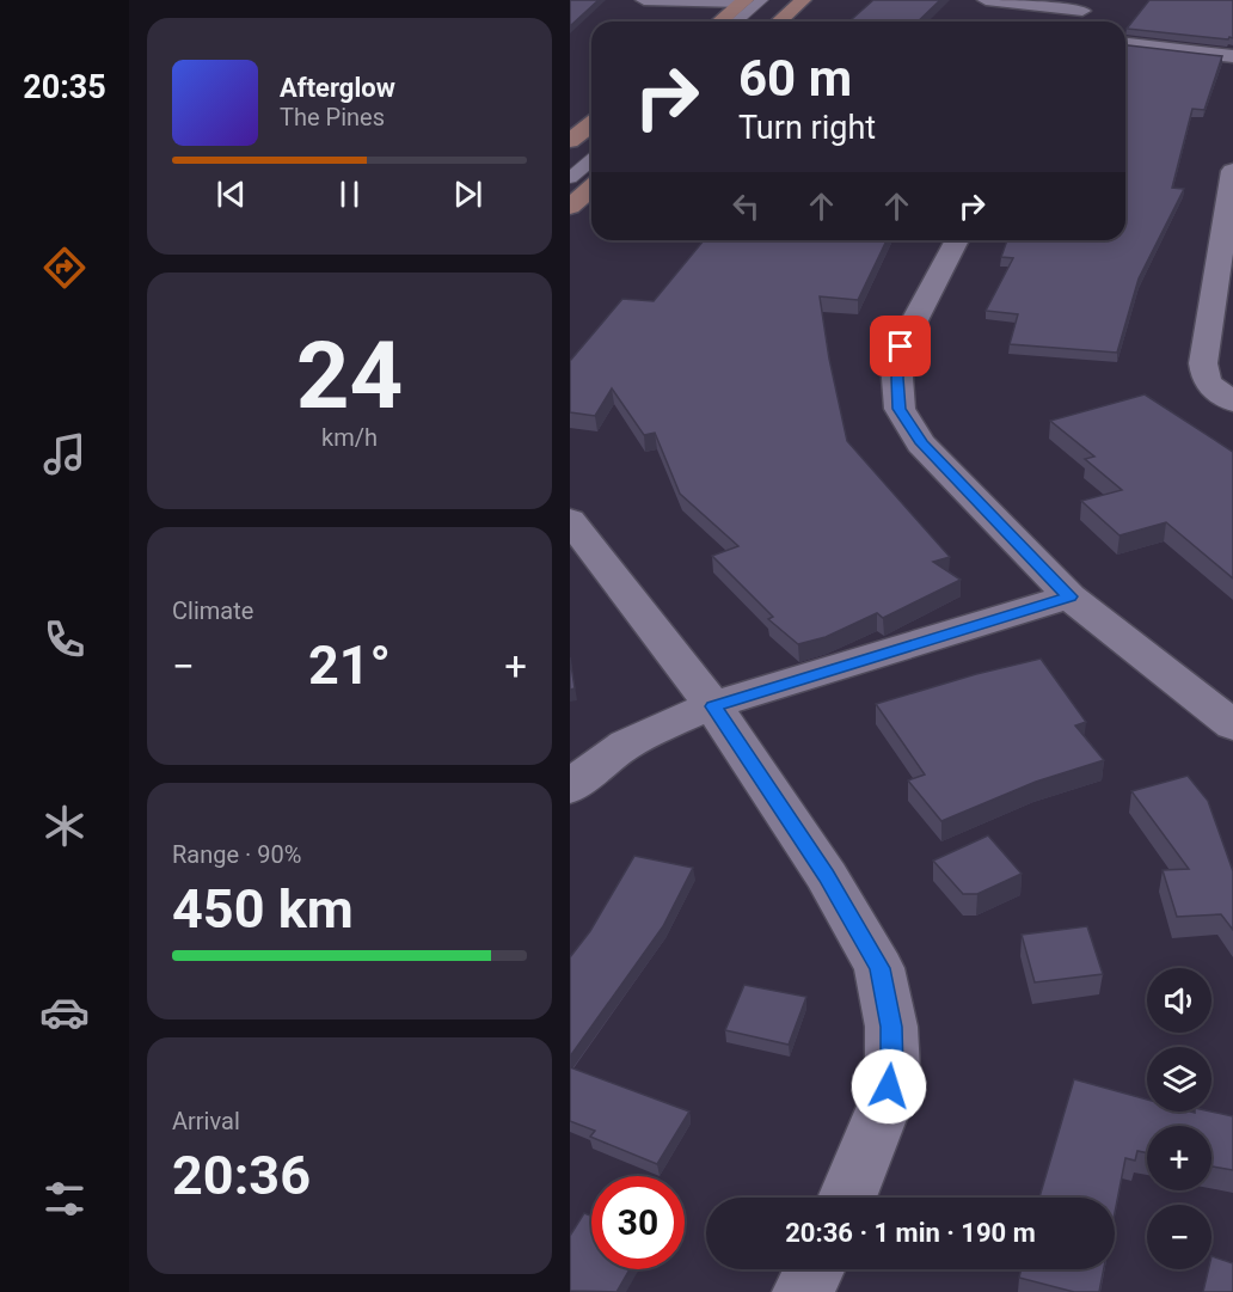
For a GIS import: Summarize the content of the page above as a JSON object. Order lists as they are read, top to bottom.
{
  "page": {
    "tabs": "20:35",
    "turn": ["60 m", "Turn right"],
    "song": ["Afterglow", "The Pines"],
    "tile": [
      ["24", "km/h"],
      "Climate",
      ["Range · 90%", "450 km"],
      ["Arrival", "20:36"]
    ],
    "heat": ["−", "21°", "+"],
    "map_buttons": ["+", "−"],
    "limit": "30",
    "trip": "20:36 · 1 min · 190 m"
  }
}
